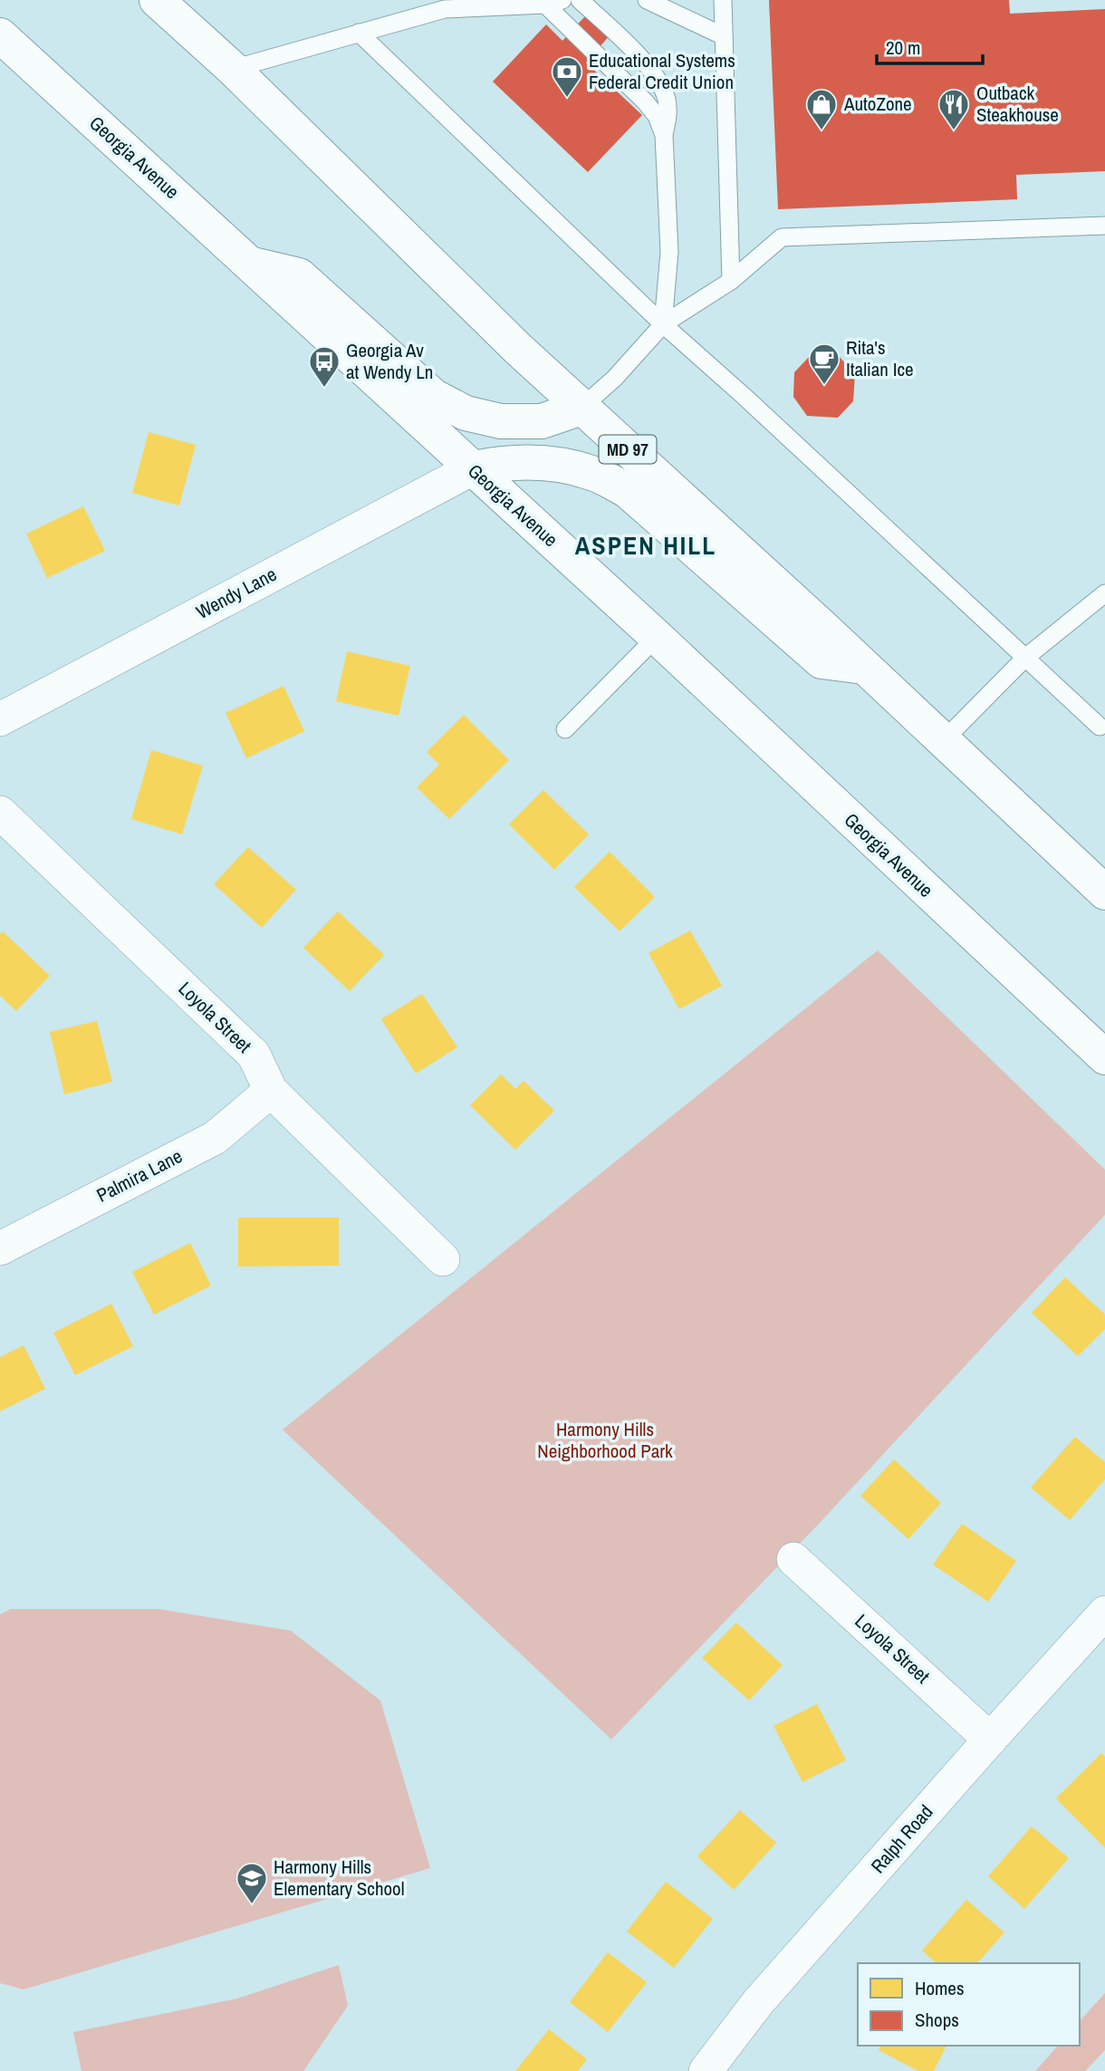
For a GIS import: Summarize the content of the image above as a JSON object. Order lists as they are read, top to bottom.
{
  "streets": {
    "main road": ["Georgia Avenue", "MD 97"],
    "street": [
      "Wendy Lane",
      "Loyola Street",
      "Palmira Lane",
      "Ralph Road"
    ]
  },
  "crossings": [
    ["Georgia Avenue", "Wendy Lane"],
    ["Loyola Street", "Palmira Lane"],
    ["Loyola Street", "Ralph Road"]
  ],
  "districts": ["ASPEN HILL"],
  "parks": ["Harmony Hills Neighborhood Park"],
  "places": {
    "bank": ["Educational Systems Federal Credit Union"],
    "shop": ["AutoZone"],
    "restaurant": ["Outback Steakhouse"],
    "cafe": ["Rita's Italian Ice"],
    "bus stop": ["Georgia Av at Wendy Ln"],
    "school or university": ["Harmony Hills Elementary School"]
  },
  "legend": ["Homes", "Shops"],
  "scale_bar": "20 m"
}
